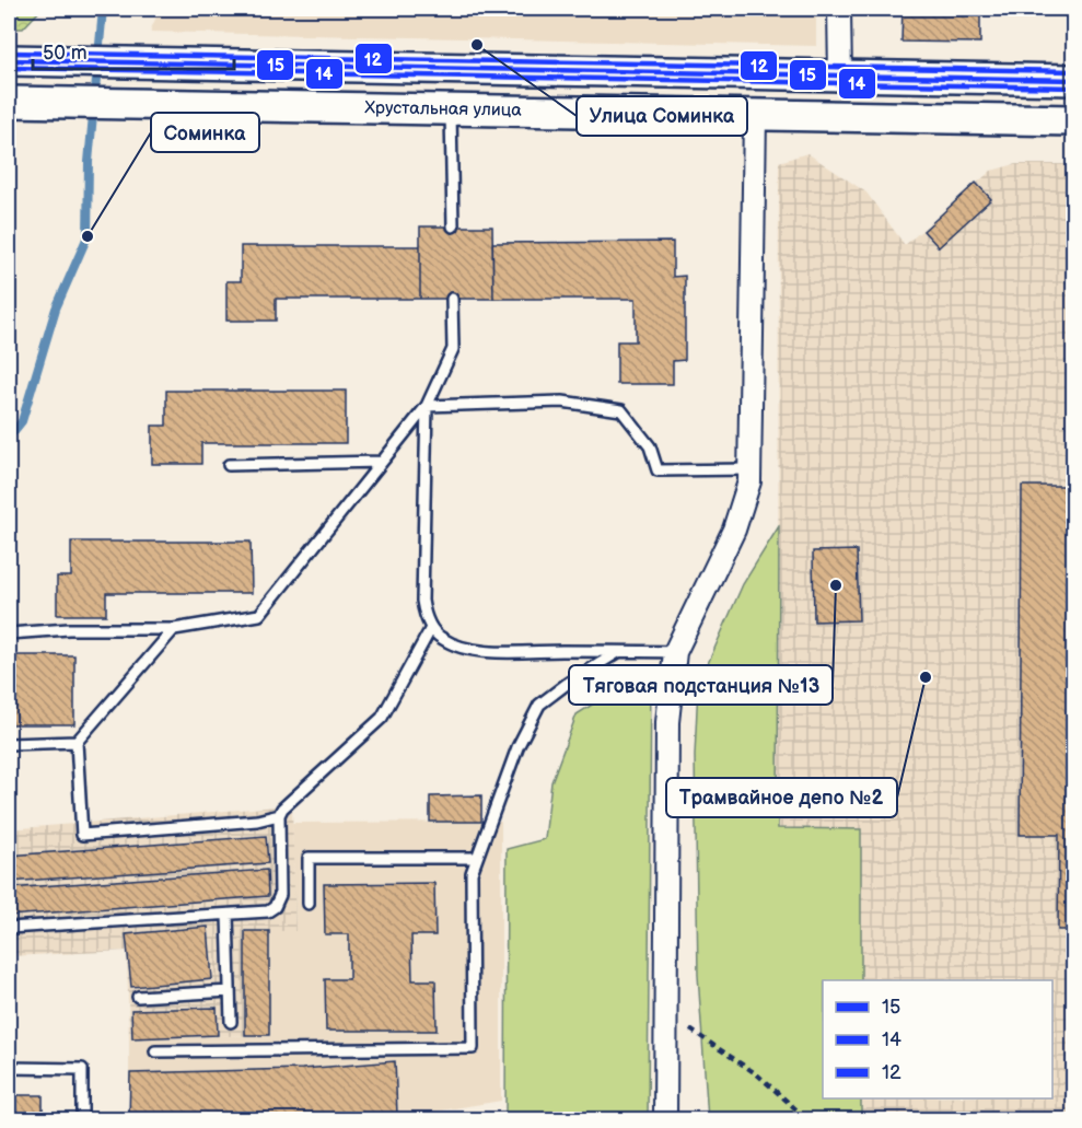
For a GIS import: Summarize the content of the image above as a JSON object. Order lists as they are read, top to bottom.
{
  "streets": {
    "main road": ["Хрустальная улица"]
  },
  "places": [
    "Улица Соминка",
    "Соминка",
    "Тяговая подстанция №13",
    "Трамвайное депо №2"
  ],
  "lines": ["transit line 12", "transit line 15", "transit line 14"],
  "legend": ["15", "14", "12"],
  "scale_bar": "50 m"
}
